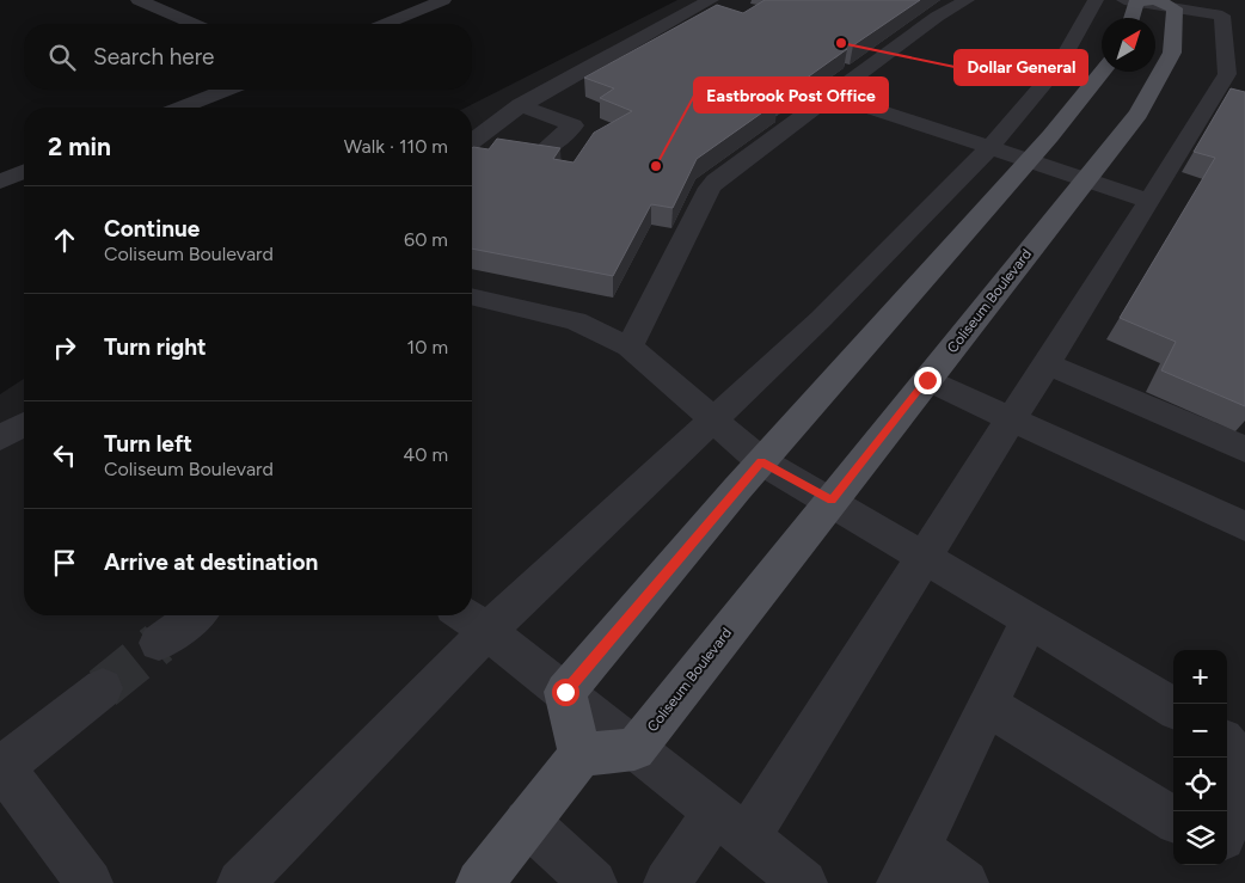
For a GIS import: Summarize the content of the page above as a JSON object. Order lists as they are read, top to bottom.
{
  "streets": {
    "main road": ["Coliseum Boulevard"]
  },
  "places": ["Dollar General", "Eastbrook Post Office"],
  "north": "top right",
  "page": {
    "search": "Search here",
    "heading": ["2 min", "Walk · 110 m"],
    "list": [
      ["Continue", "Coliseum Boulevard", "60 m"],
      ["Turn right", "10 m"],
      ["Turn left", "Coliseum Boulevard", "40 m"],
      "Arrive at destination"
    ],
    "map_buttons": ["+", "−"]
  }
}
